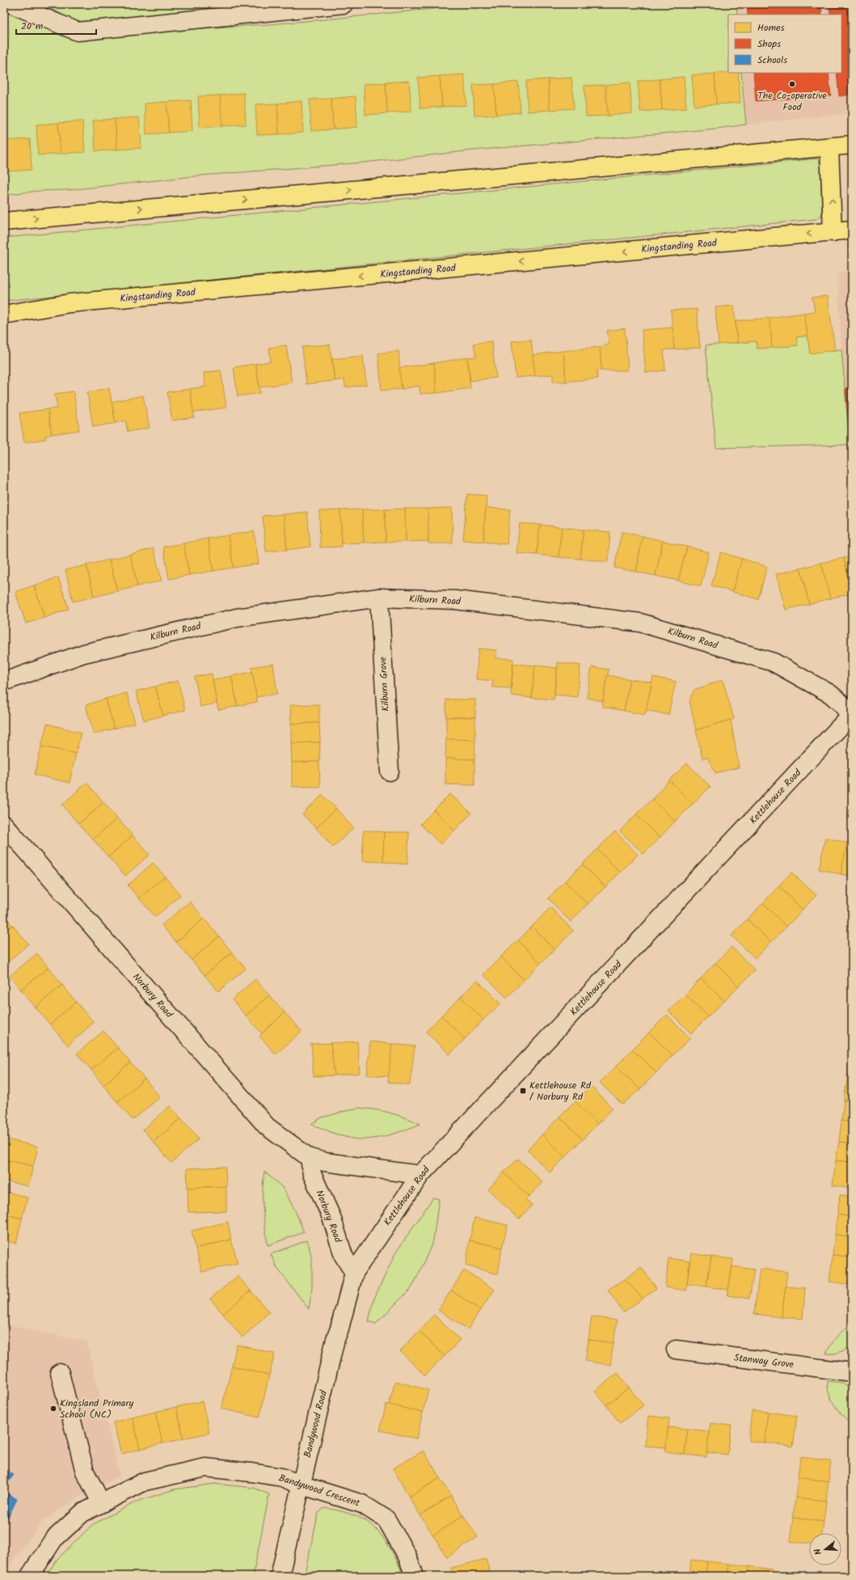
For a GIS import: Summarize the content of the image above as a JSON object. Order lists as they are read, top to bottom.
{
  "streets": {
    "main road": ["Kingstanding Road"],
    "street": [
      "Kilburn Road",
      "Kilburn Grove",
      "Kettlehouse Road",
      "Norbury Road",
      "Stanway Grove",
      "Bandywood Road",
      "Bandywood Crescent"
    ]
  },
  "crossings": [
    ["Kilburn Road", "Kilburn Grove"],
    ["Kilburn Road", "Kettlehouse Road"],
    ["Kettlehouse Road", "Norbury Road"],
    ["Kettlehouse Road", "Bandywood Road"],
    ["Norbury Road", "Bandywood Road"],
    ["Bandywood Road", "Bandywood Crescent"]
  ],
  "places": {
    "other": ["The Co-operative Food", "Kingsland Primary School (NC)"],
    "transit": ["Kettlehouse Rd / Norbury Rd"]
  },
  "legend": ["Homes", "Shops", "Schools"],
  "scale_bar": "20 m",
  "north": "left"
}
